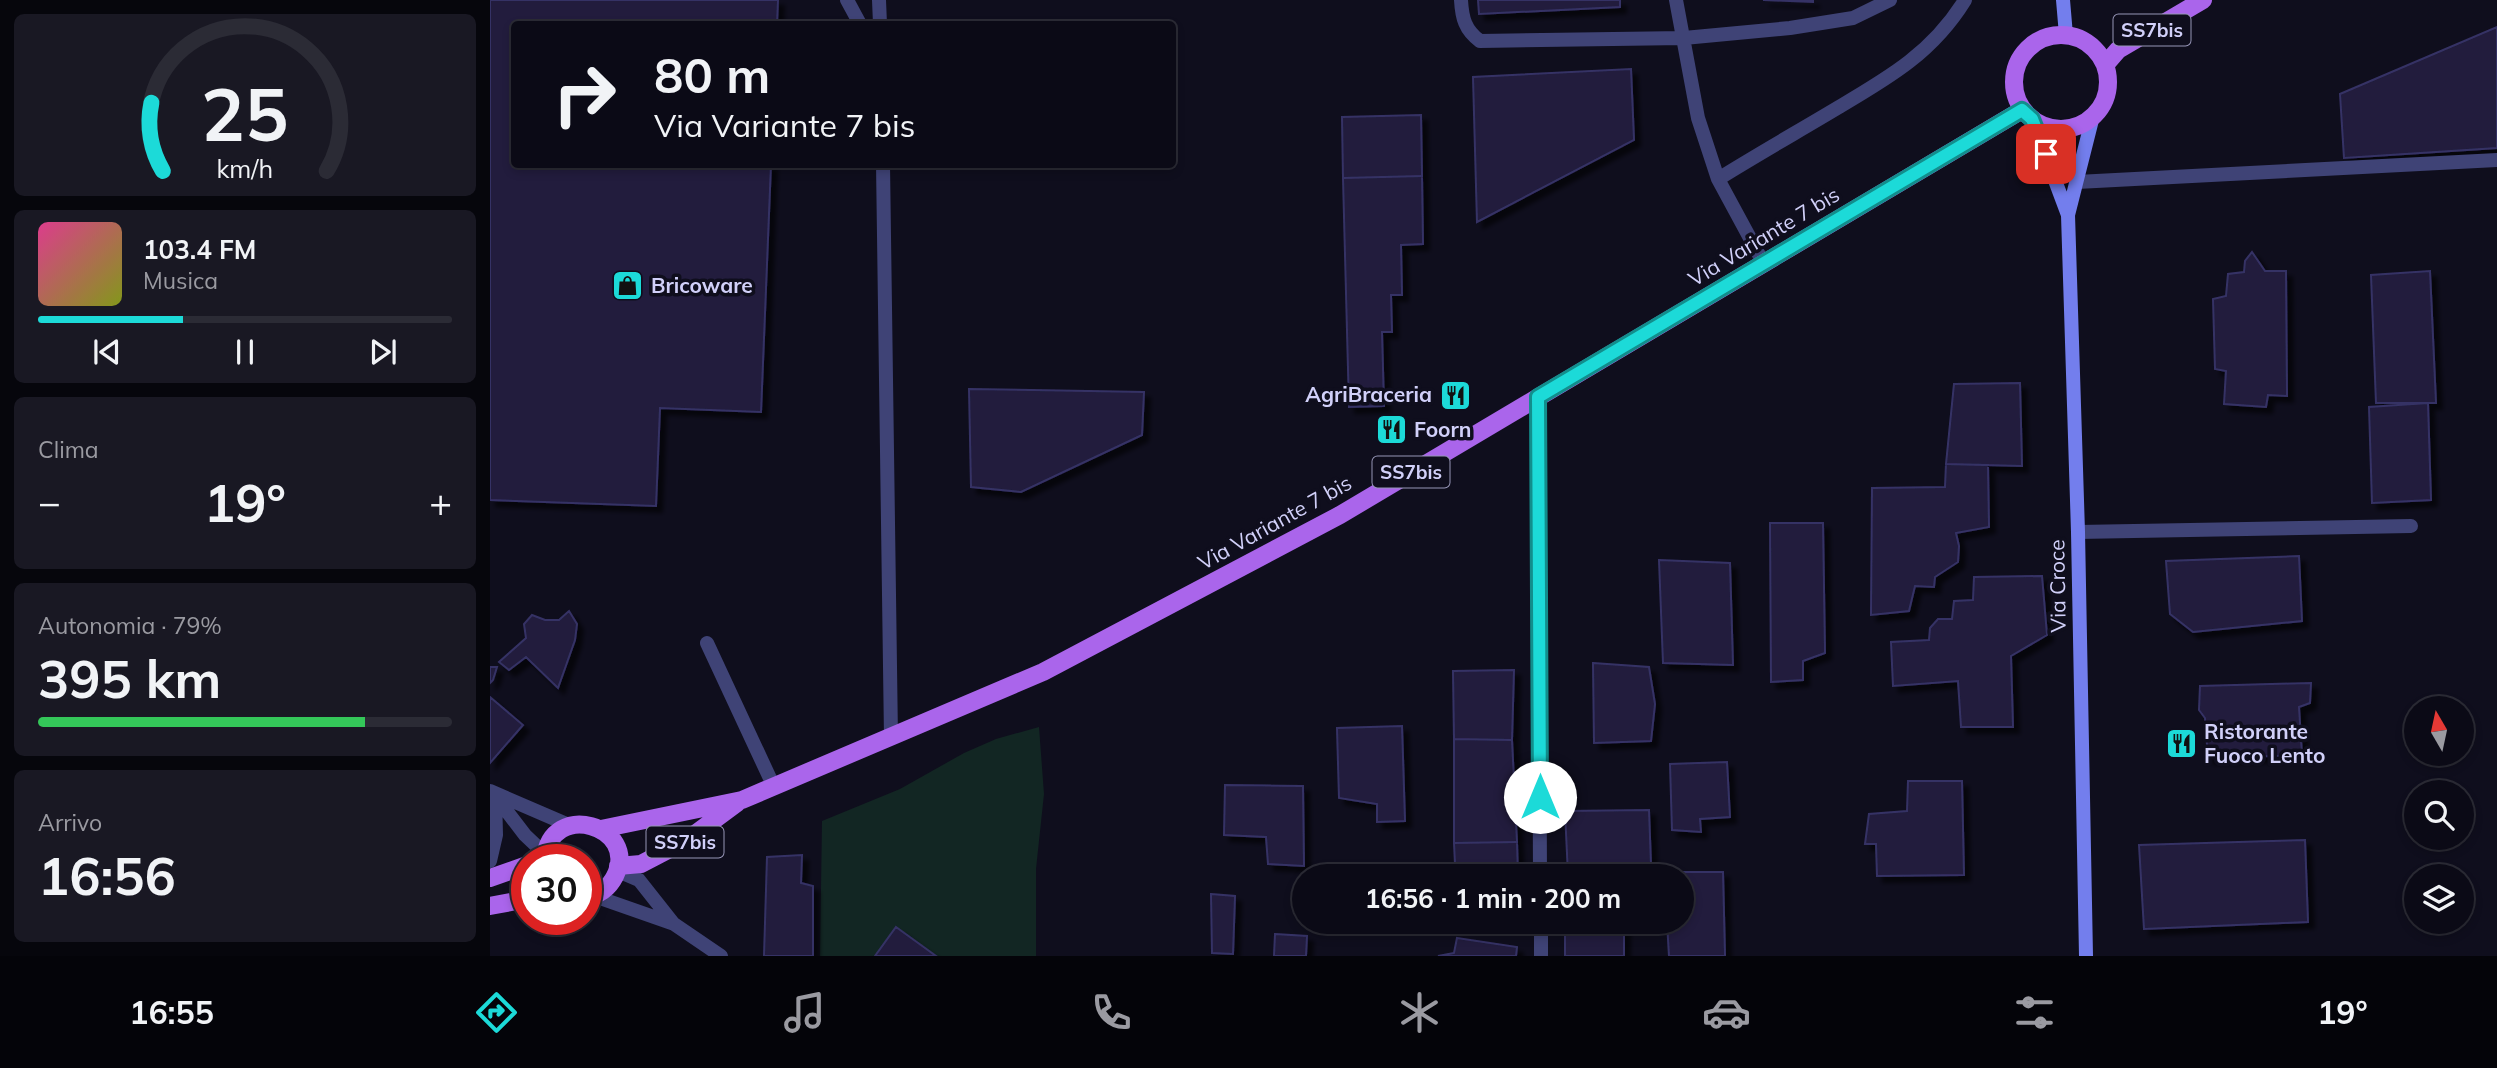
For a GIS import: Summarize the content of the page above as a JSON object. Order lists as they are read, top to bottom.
{
  "streets": {
    "main road": ["SS7bis", "Via Variante 7 bis"],
    "street": ["Via Croce"]
  },
  "crossings": [
    ["SS7bis", "Via Variante 7 bis"],
    ["SS7bis", "Via Croce"],
    ["Via Variante 7 bis", "Via Croce"]
  ],
  "places": {
    "shop": ["Bricoware"],
    "restaurant": ["AgriBraceria", "Foorn", "Ristorante Fuoco Lento"]
  },
  "north": "top",
  "page": {
    "turn": ["80 m", "Via Variante 7 bis"],
    "song": ["103.4 FM", "Musica"],
    "tile": [
      "Clima",
      ["Autonomia · 79%", "395 km"],
      ["Arrivo", "16:56"]
    ],
    "heat": ["−", "19°", "+"],
    "limit": "30",
    "trip": "16:56 · 1 min · 200 m",
    "tabs": ["16:55", "19°"],
    "gauge": ["25", "km/h"]
  }
}
